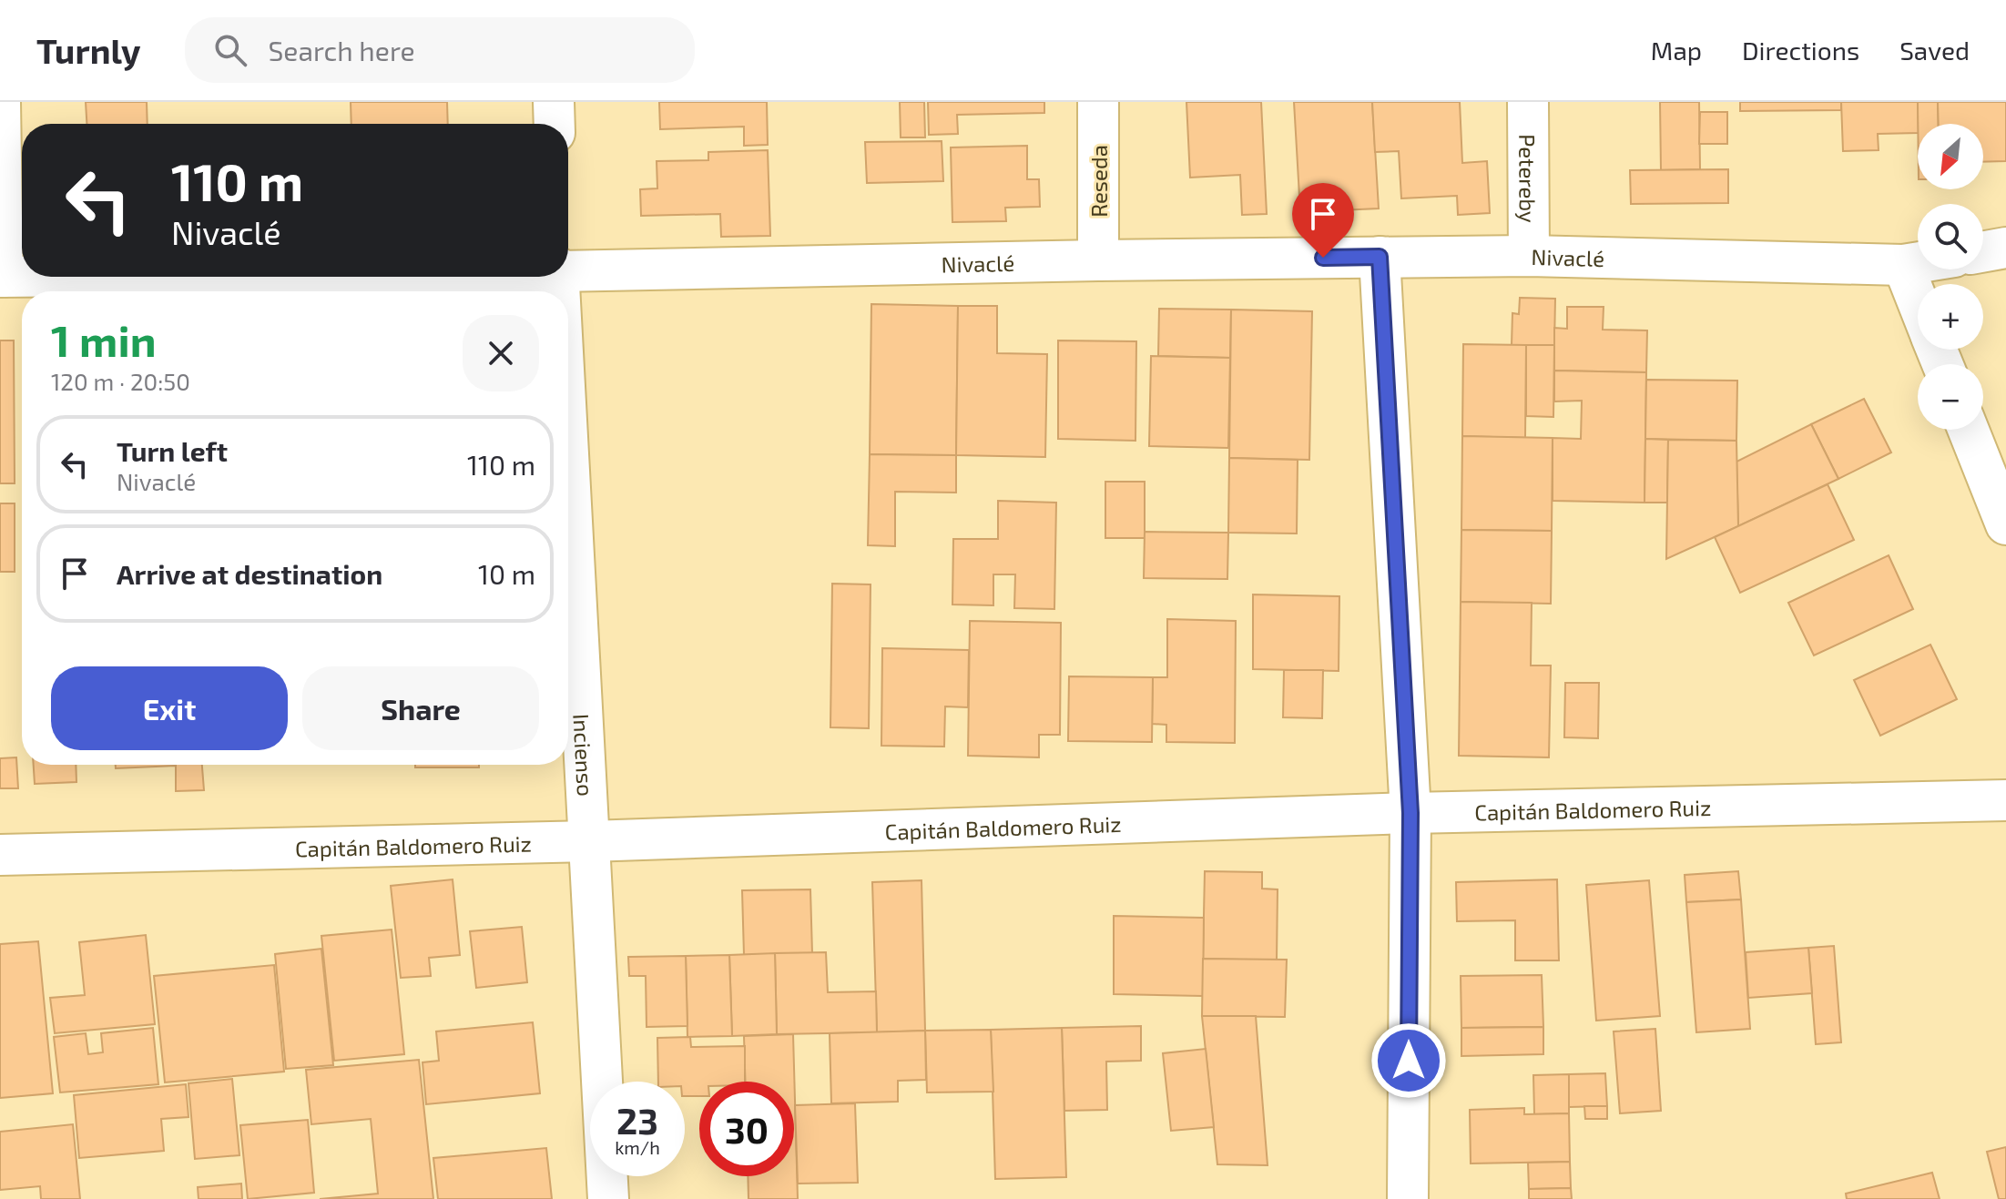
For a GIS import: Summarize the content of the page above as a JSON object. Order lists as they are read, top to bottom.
{
  "streets": {
    "street": [
      "Petereby",
      "Reseda",
      "Nivaclé",
      "Incienso",
      "Capitán Baldomero Ruiz"
    ]
  },
  "crossings": [
    ["Petereby", "Nivaclé"],
    ["Reseda", "Nivaclé"],
    ["Incienso", "Capitán Baldomero Ruiz"]
  ],
  "north": "bottom left",
  "page": {
    "header": "Turnly",
    "search": "Search here",
    "nav": ["Map", "Directions", "Saved"],
    "map_buttons": ["+", "−"],
    "turn": ["110 m", "Nivaclé"],
    "heading": ["1 min", "120 m · 20:50"],
    "list": [
      {
        "name": "Turn left",
        "note": "Nivaclé",
        "value": "110 m"
      },
      {
        "name": "Arrive at destination",
        "value": "10 m"
      }
    ],
    "buttons": ["Exit", "Share"],
    "speed": "23 km/h",
    "limit": "30"
  }
}
